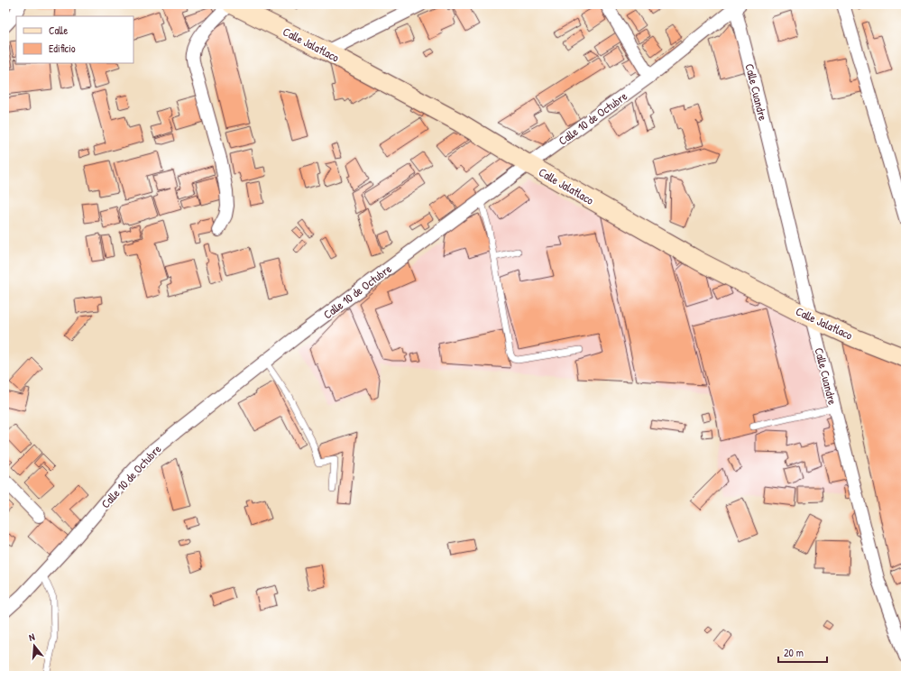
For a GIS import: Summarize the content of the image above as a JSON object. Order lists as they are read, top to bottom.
{
  "streets": {
    "main road": ["Calle Jalatlaco"],
    "street": ["Calle Cuandre", "Calle 10 de Octubre"]
  },
  "crossings": [
    ["Calle Jalatlaco", "Calle Cuandre"],
    ["Calle Jalatlaco", "Calle 10 de Octubre"],
    ["Calle Cuandre", "Calle 10 de Octubre"]
  ],
  "legend": ["Calle", "Edificio"],
  "scale_bar": "20 m",
  "north": "top"
}
